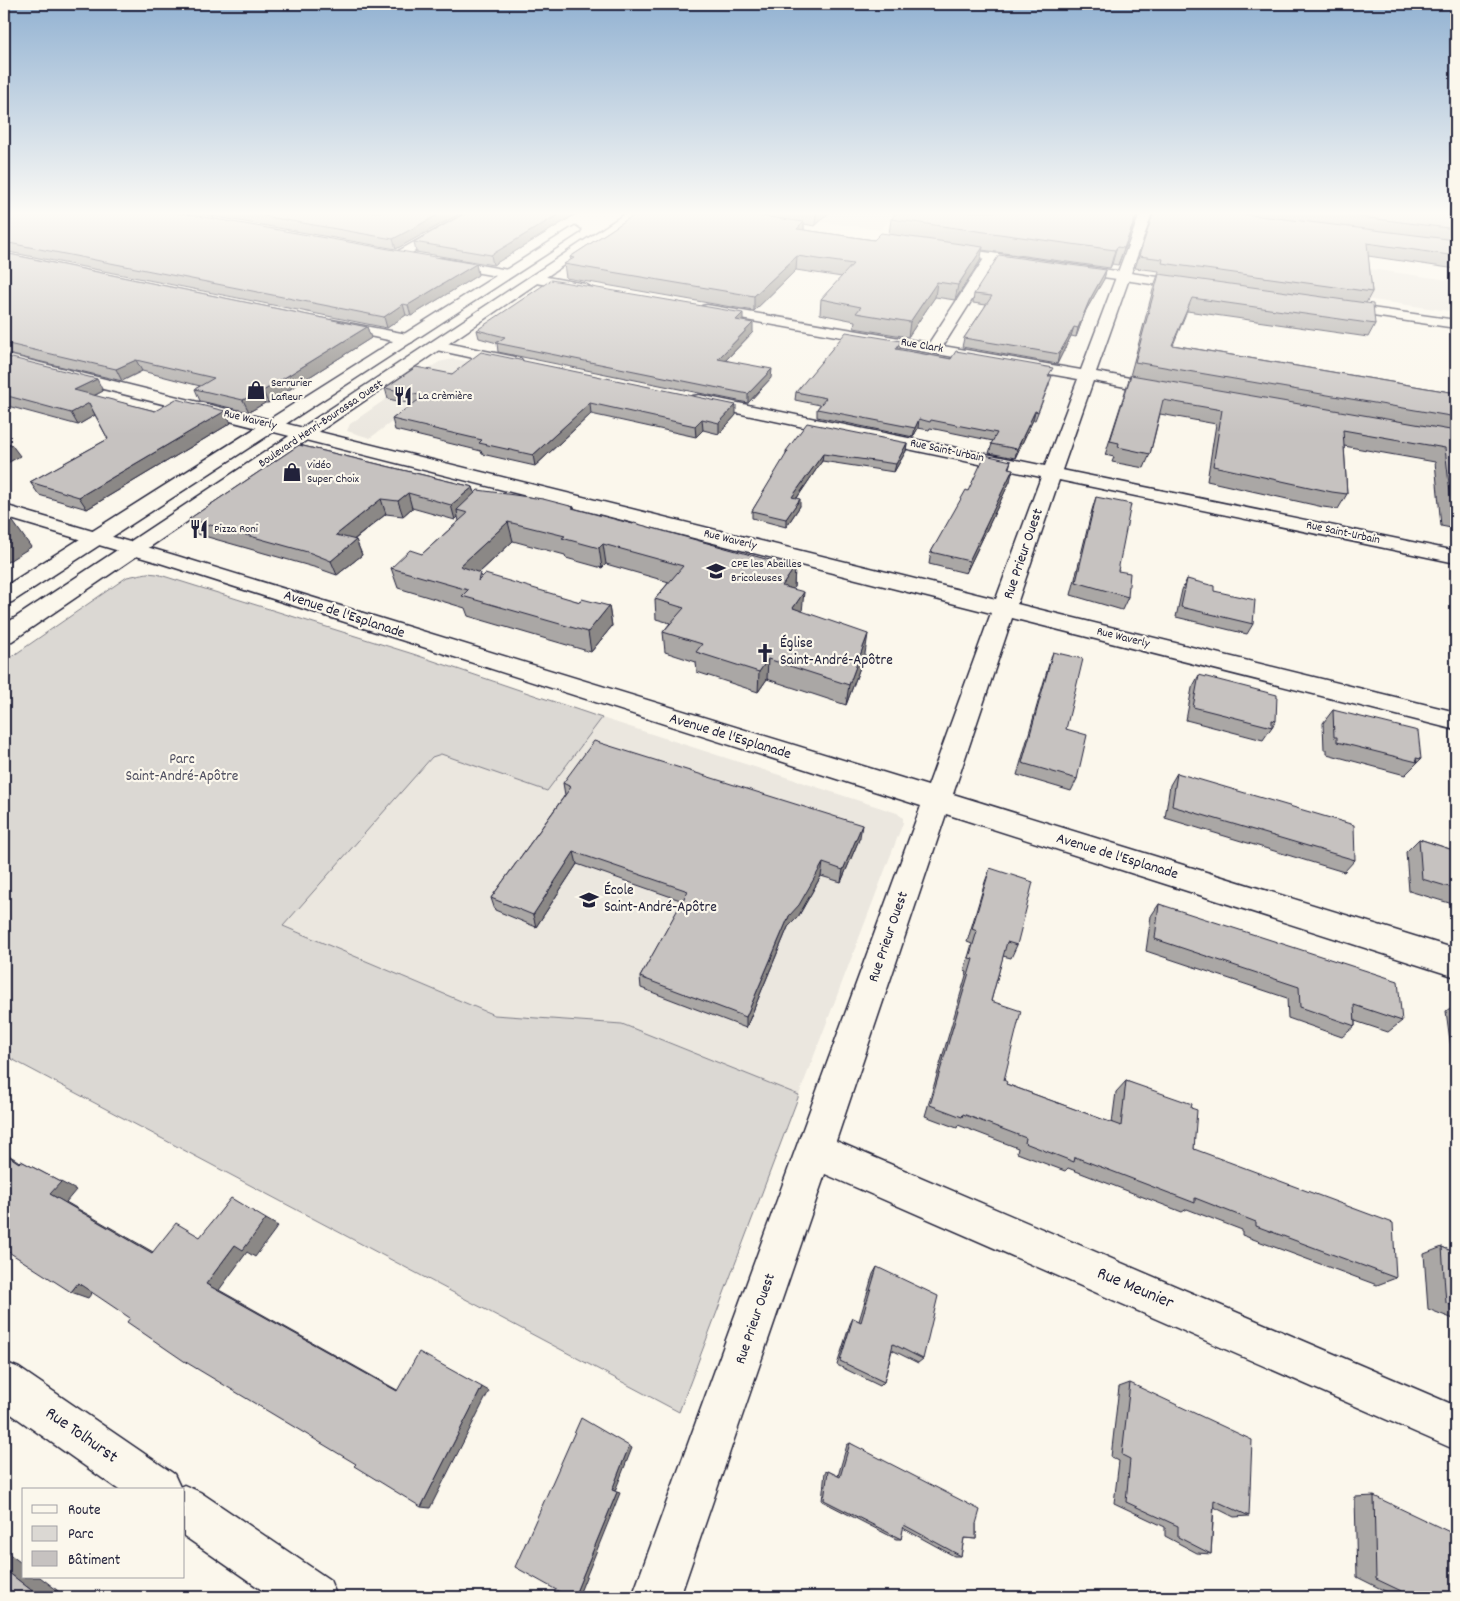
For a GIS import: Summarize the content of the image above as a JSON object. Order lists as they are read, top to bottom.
{
  "streets": {
    "street": [
      "Rue Clark",
      "Rue Waverly",
      "Boulevard Henri-Bourassa Ouest",
      "Rue Saint-Urbain",
      "Rue Prieur Ouest",
      "Avenue de l'Esplanade",
      "Rue Meunier",
      "Rue Tolhurst"
    ]
  },
  "crossings": [
    ["Rue Clark", "Rue Prieur Ouest"],
    ["Rue Waverly", "Boulevard Henri-Bourassa Ouest"],
    ["Rue Waverly", "Rue Prieur Ouest"],
    ["Boulevard Henri-Bourassa Ouest", "Avenue de l'Esplanade"],
    ["Rue Saint-Urbain", "Rue Prieur Ouest"],
    ["Rue Prieur Ouest", "Avenue de l'Esplanade"],
    ["Rue Prieur Ouest", "Rue Meunier"]
  ],
  "parks": ["Parc Saint-André-Apôtre"],
  "places": {
    "shop": ["Serrurier Lafleur", "Vidéo Super Choix"],
    "restaurant": ["La Crèmière", "Pizza Roni"],
    "school or university": ["CPE les Abeilles Bricoleuses", "École Saint-André-Apôtre"],
    "church": ["Église Saint-André-Apôtre"]
  },
  "legend": ["Route", "Parc", "Bâtiment"]
}
